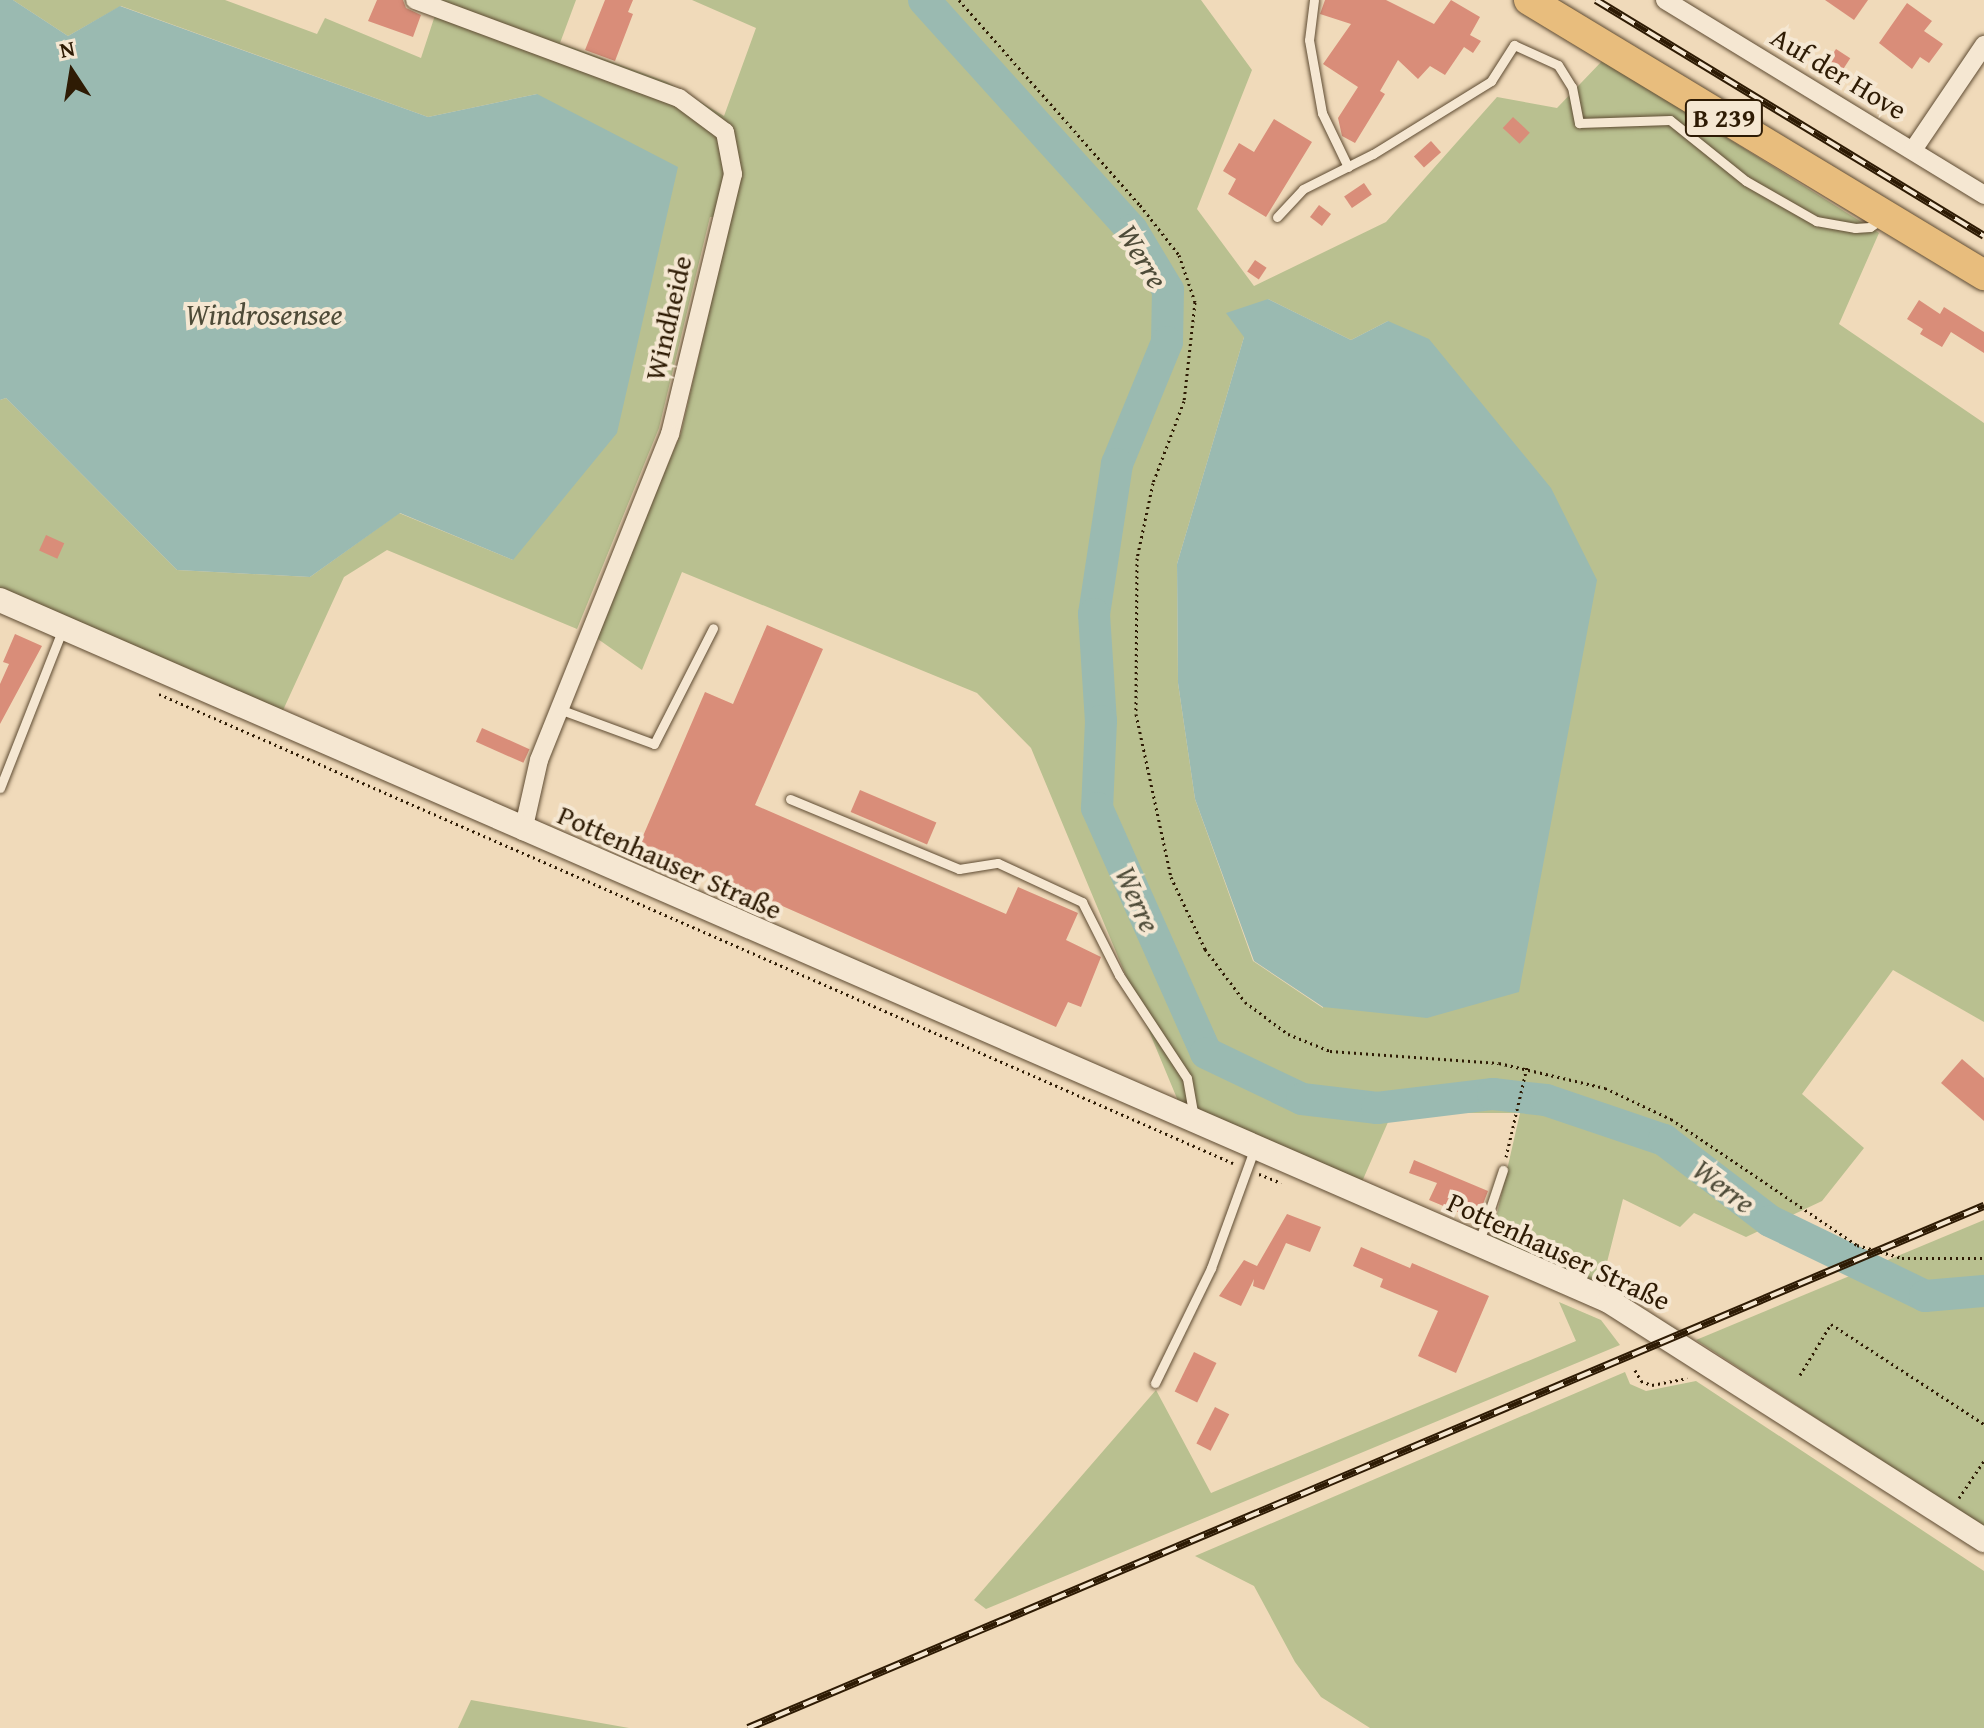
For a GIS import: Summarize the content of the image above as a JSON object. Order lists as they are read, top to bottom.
{
  "streets": {
    "main road": ["B 239"],
    "street": ["Auf der Hove", "Windheide", "Pottenhauser Straße"]
  },
  "crossings": [
    ["Windheide", "Pottenhauser Straße"]
  ],
  "water": ["Werre", "Windrosensee"],
  "north": "top"
}
